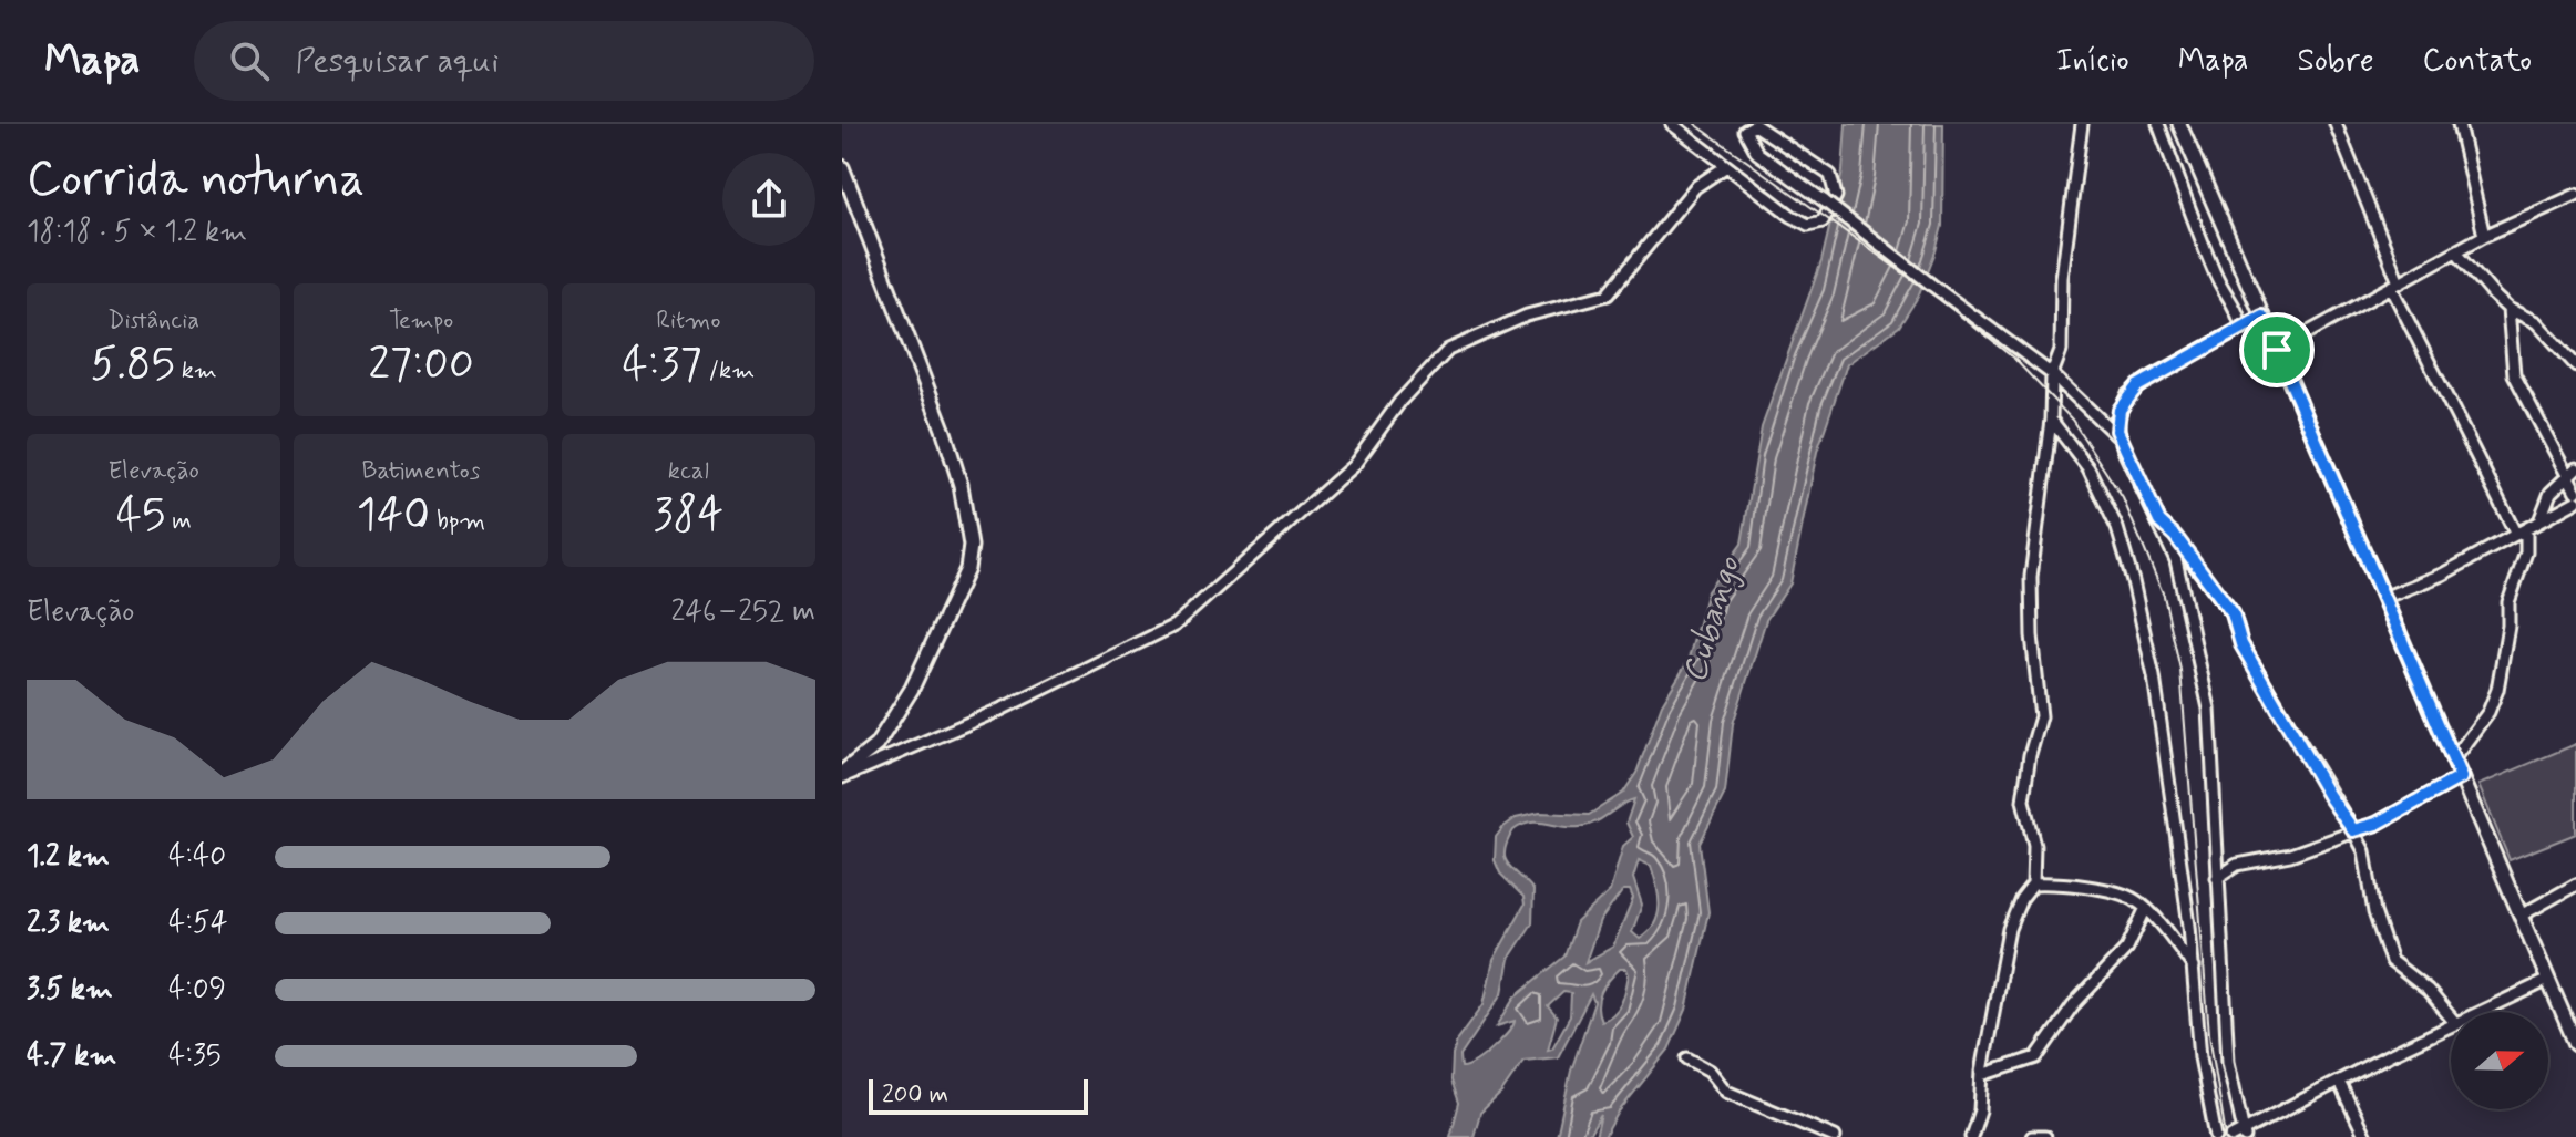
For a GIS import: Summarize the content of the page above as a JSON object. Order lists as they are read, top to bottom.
{
  "water": ["Cubango"],
  "scale_bar": "200 m",
  "north": "right",
  "page": {
    "header": "Mapa",
    "search": "Pesquisar aqui",
    "nav": [
      "Início",
      "Mapa",
      "Sobre",
      "Contato"
    ],
    "heading": ["Corrida noturna", "18:18 · 5 × 1.2 km"],
    "stats": [
      ["Distância", "5.85 km"],
      ["Tempo", "27:00"],
      ["Ritmo", "4:37 /km"],
      ["Elevação", "45 m"],
      ["Batimentos", "140 bpm"],
      ["kcal", "384"]
    ],
    "chart": ["Elevação", "246–252 m"],
    "list": [
      {
        "name": "1.2 km",
        "note": "4:40"
      },
      {
        "name": "2.3 km",
        "note": "4:54"
      },
      {
        "name": "3.5 km",
        "note": "4:09"
      },
      {
        "name": "4.7 km",
        "note": "4:35"
      }
    ],
    "scale": "200 m"
  }
}
